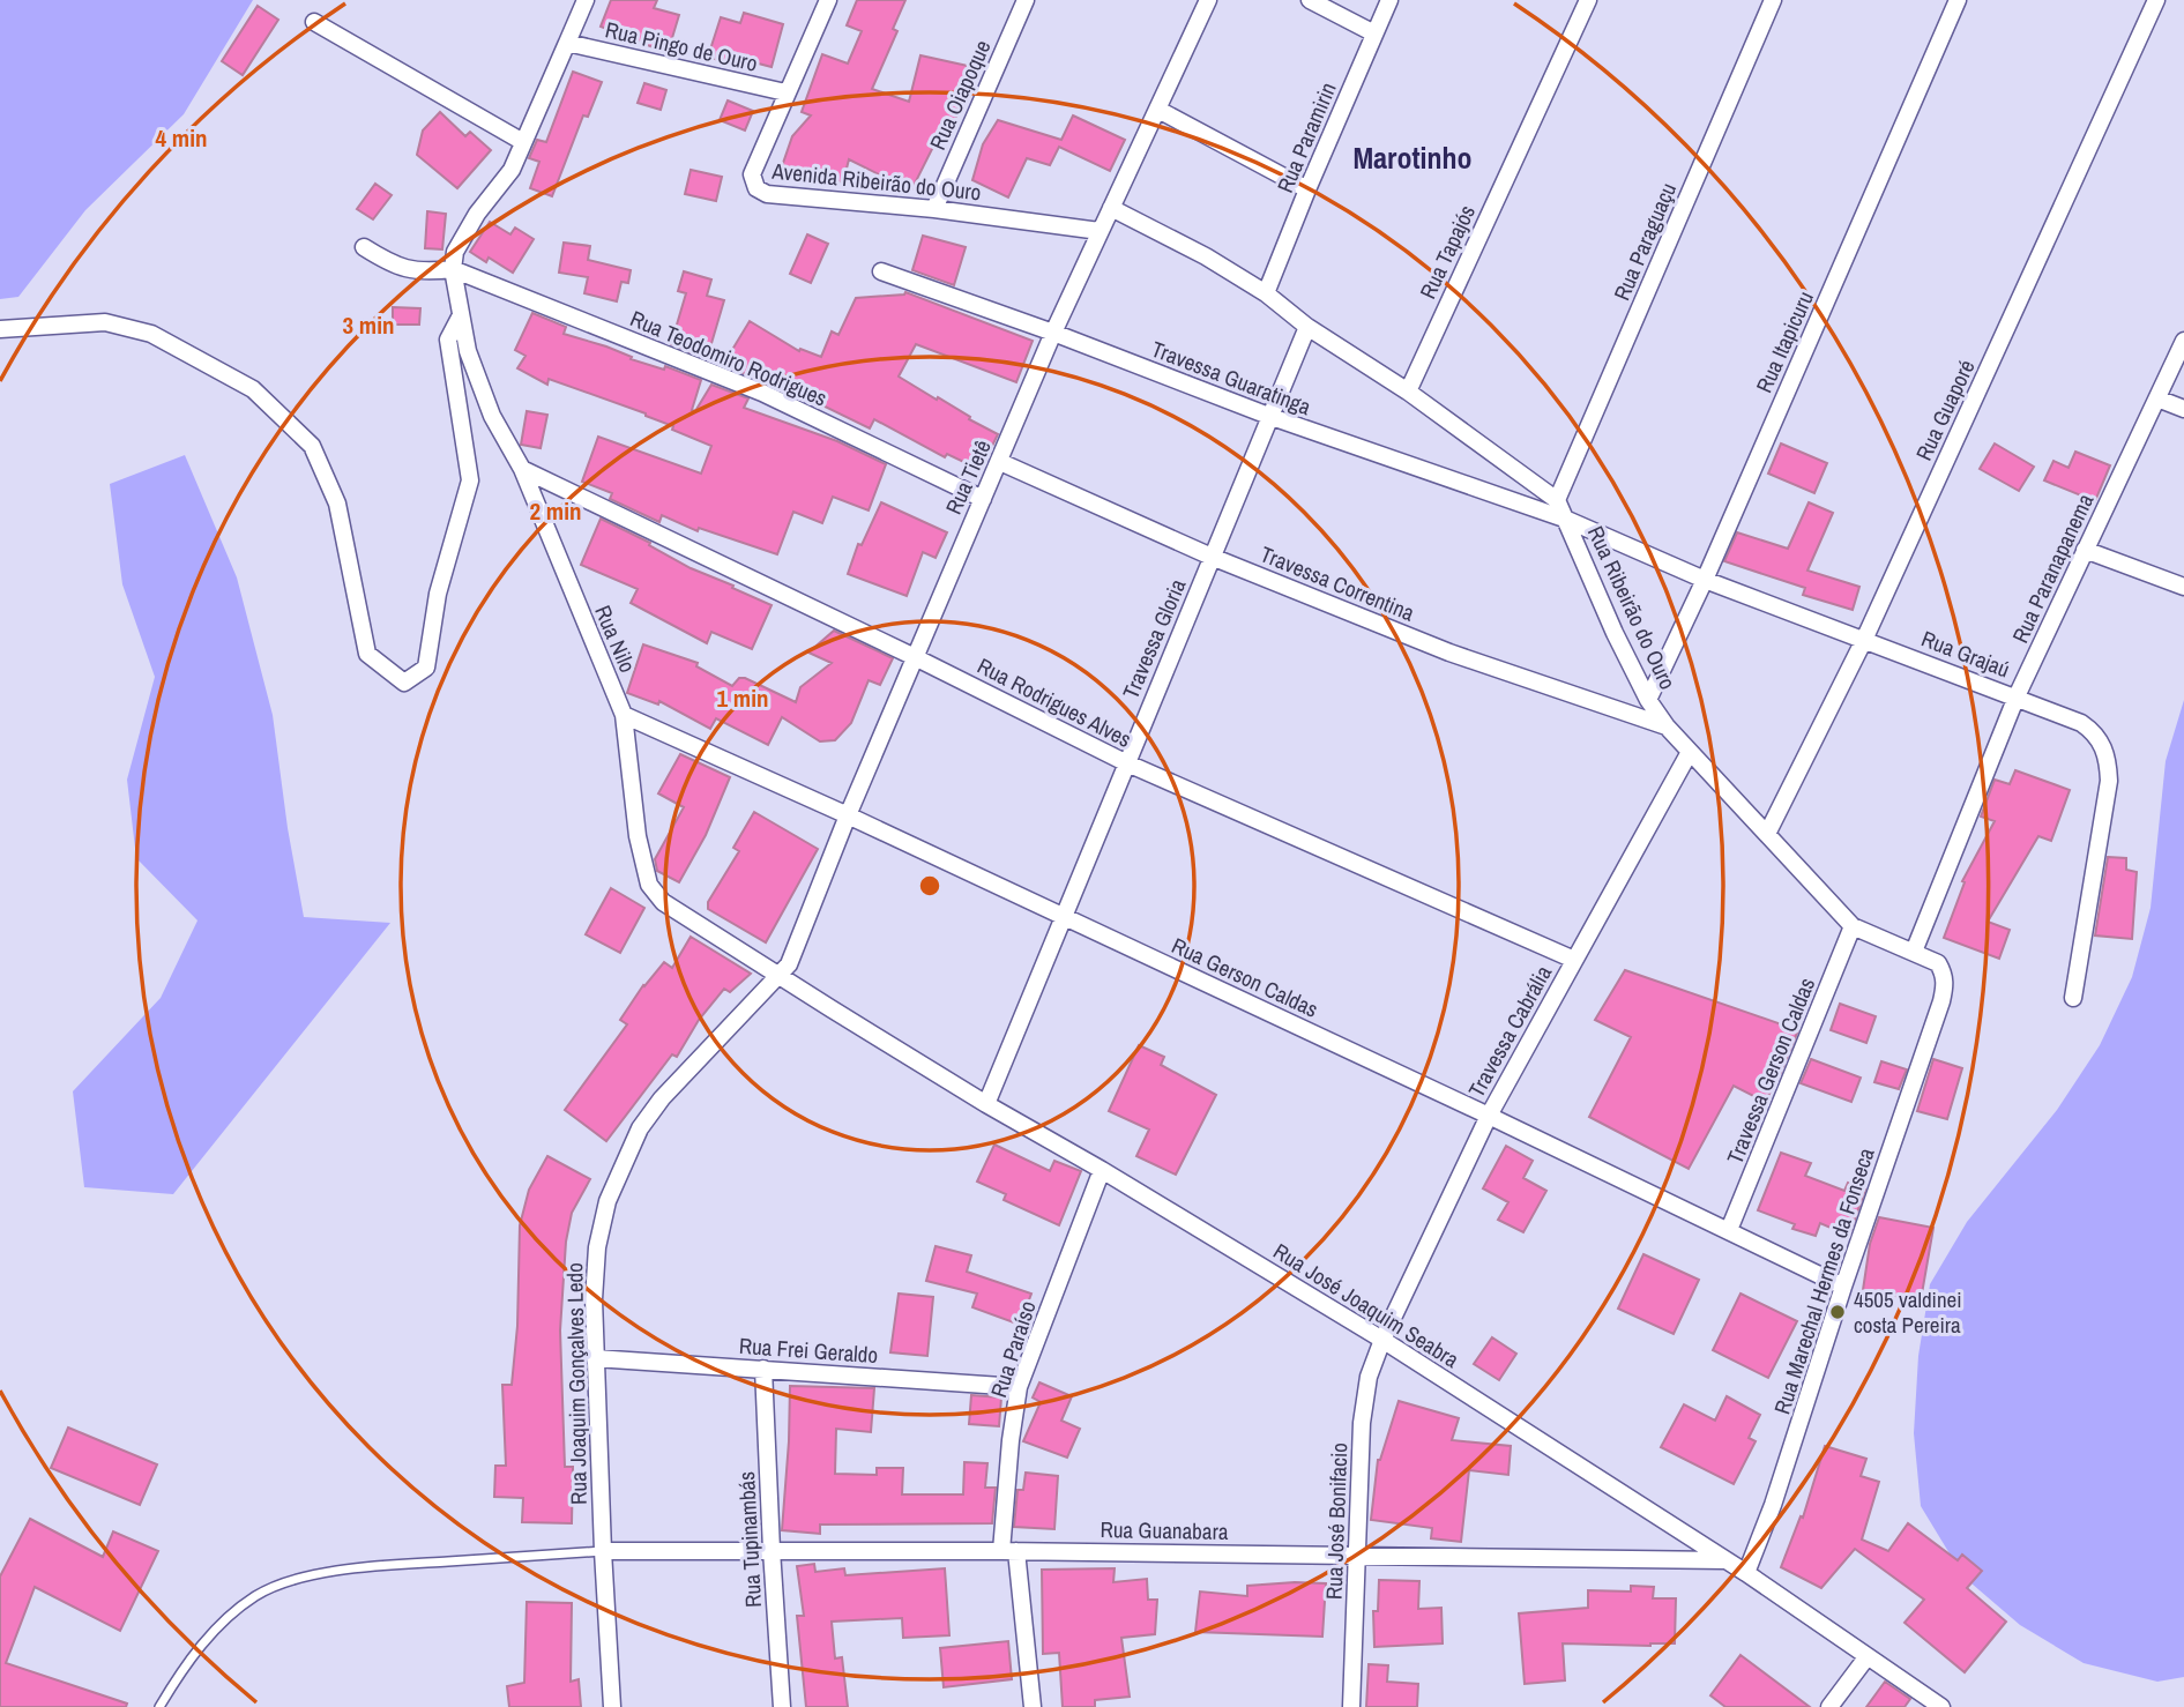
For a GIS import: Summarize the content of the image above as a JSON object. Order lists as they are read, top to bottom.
{
  "streets": {
    "street": [
      "Rua Pingo de Ouro",
      "Rua Oiapoque",
      "Rua Paramirin",
      "Avenida Ribeirão do Ouro",
      "Rua Paraguaçu",
      "Rua Tapajós",
      "Rua Itapicuru",
      "Rua Teodomiro Rodrigues",
      "Travessa Guaratinga",
      "Rua Guaporé",
      "Rua Tietê",
      "Rua Paranapanema",
      "Travessa Correntina",
      "Rua Ribeirão do Ouro",
      "Rua Nilo",
      "Travessa Gloria",
      "Rua Grajaú",
      "Rua Rodrigues Alves",
      "Rua Gerson Caldas",
      "Travessa Cabrália",
      "Travessa Gerson Caldas",
      "Rua Marechal Hermes da Fonseca",
      "Rua José Joaquim Seabra",
      "Rua Paraíso",
      "Rua Frei Geraldo",
      "Rua Joaquim Gonçalves Ledo",
      "Rua José Bonifacio",
      "Rua Guanabara",
      "Rua Tupinambás"
    ]
  },
  "crossings": [
    ["Rua Pingo de Ouro", "Avenida Ribeirão do Ouro"],
    ["Rua Pingo de Ouro", "Rua Teodomiro Rodrigues"],
    ["Rua Pingo de Ouro", "Rua Nilo"],
    ["Rua Oiapoque", "Avenida Ribeirão do Ouro"],
    ["Avenida Ribeirão do Ouro", "Rua Tietê"],
    ["Rua Paraguaçu", "Rua Ribeirão do Ouro"],
    ["Rua Tapajós", "Rua Ribeirão do Ouro"],
    ["Rua Itapicuru", "Rua Ribeirão do Ouro"],
    ["Rua Itapicuru", "Rua Grajaú"],
    ["Rua Teodomiro Rodrigues", "Rua Tietê"],
    ["Rua Teodomiro Rodrigues", "Rua Nilo"],
    ["Travessa Guaratinga", "Rua Tietê"],
    ["Travessa Guaratinga", "Rua Ribeirão do Ouro"],
    ["Travessa Guaratinga", "Travessa Gloria"],
    ["Travessa Guaratinga", "Rua Grajaú"],
    ["Rua Guaporé", "Rua Ribeirão do Ouro"],
    ["Rua Guaporé", "Rua Grajaú"],
    ["Rua Tietê", "Travessa Correntina"],
    ["Rua Tietê", "Rua Nilo"],
    ["Rua Tietê", "Rua Rodrigues Alves"],
    ["Rua Tietê", "Rua Gerson Caldas"],
    ["Rua Tietê", "Rua Joaquim Gonçalves Ledo"],
    ["Rua Paranapanema", "Rua Ribeirão do Ouro"],
    ["Rua Paranapanema", "Rua Grajaú"],
    ["Travessa Correntina", "Rua Ribeirão do Ouro"],
    ["Travessa Correntina", "Travessa Gloria"],
    ["Rua Ribeirão do Ouro", "Travessa Gloria"],
    ["Rua Ribeirão do Ouro", "Rua Grajaú"],
    ["Rua Ribeirão do Ouro", "Travessa Cabrália"],
    ["Rua Ribeirão do Ouro", "Travessa Gerson Caldas"],
    ["Rua Ribeirão do Ouro", "Rua Marechal Hermes da Fonseca"],
    ["Rua Nilo", "Rua Rodrigues Alves"],
    ["Rua Nilo", "Rua Gerson Caldas"],
    ["Rua Nilo", "Rua José Joaquim Seabra"],
    ["Rua Nilo", "Rua Joaquim Gonçalves Ledo"],
    ["Travessa Gloria", "Rua Rodrigues Alves"],
    ["Travessa Gloria", "Rua Gerson Caldas"],
    ["Travessa Gloria", "Rua José Joaquim Seabra"],
    ["Rua Rodrigues Alves", "Travessa Cabrália"],
    ["Rua Gerson Caldas", "Travessa Cabrália"],
    ["Rua Gerson Caldas", "Travessa Gerson Caldas"],
    ["Rua Gerson Caldas", "Rua Marechal Hermes da Fonseca"],
    ["Travessa Cabrália", "Rua José Joaquim Seabra"],
    ["Travessa Cabrália", "Rua José Bonifacio"],
    ["Rua Marechal Hermes da Fonseca", "Rua José Joaquim Seabra"],
    ["Rua José Joaquim Seabra", "Rua Paraíso"],
    ["Rua José Joaquim Seabra", "Rua José Bonifacio"],
    ["Rua José Joaquim Seabra", "Rua Guanabara"],
    ["Rua Paraíso", "Rua Frei Geraldo"],
    ["Rua Paraíso", "Rua Guanabara"],
    ["Rua Frei Geraldo", "Rua Joaquim Gonçalves Ledo"],
    ["Rua Frei Geraldo", "Rua Tupinambás"],
    ["Rua Joaquim Gonçalves Ledo", "Rua Guanabara"],
    ["Rua José Bonifacio", "Rua Guanabara"],
    ["Rua Guanabara", "Rua Tupinambás"]
  ],
  "districts": ["Marotinho"],
  "places": ["4505 valdinei costa Pereira"],
  "rings": [
    "4 min",
    "3 min",
    "2 min",
    "1 min"
  ]
}
